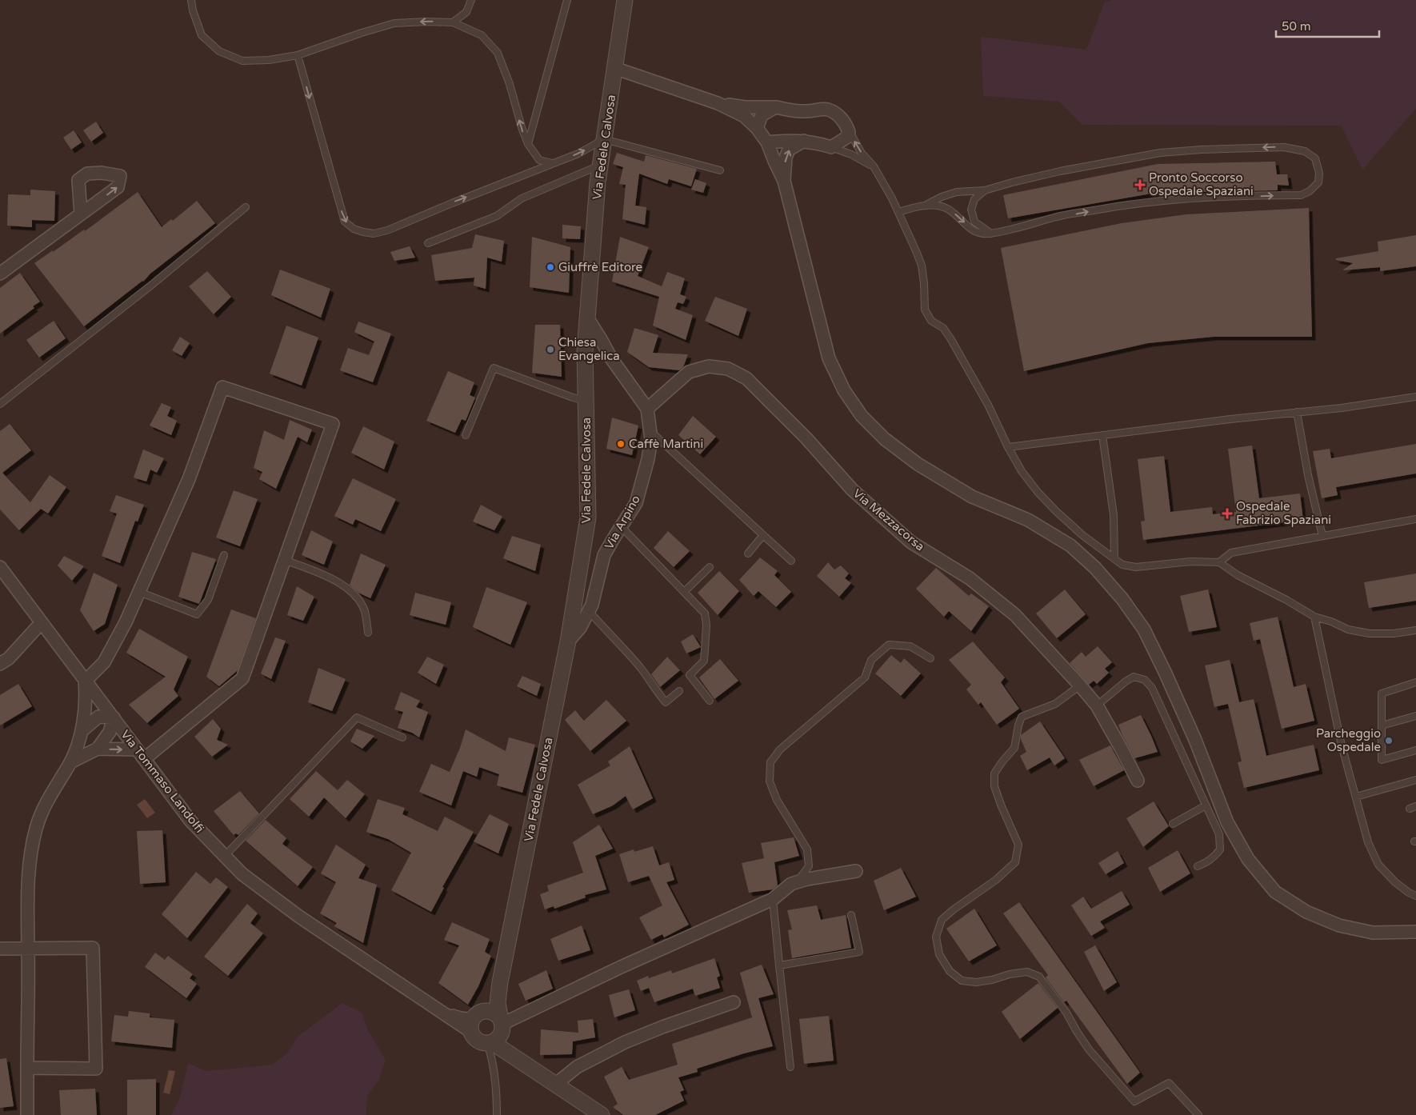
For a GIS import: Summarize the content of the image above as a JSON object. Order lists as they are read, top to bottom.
{
  "streets": {
    "street": [
      "Via Fedele Calvosa",
      "Via Mezzacorsa",
      "Via Arpino",
      "Via Tommaso Landolfi"
    ]
  },
  "crossings": [
    ["Via Fedele Calvosa", "Via Arpino"],
    ["Via Fedele Calvosa", "Via Tommaso Landolfi"],
    ["Via Mezzacorsa", "Via Arpino"]
  ],
  "places": {
    "health": ["Pronto Soccorso Ospedale Spaziani", "Ospedale Fabrizio Spaziani"],
    "other": [
      "Giuffrè Editore",
      "Chiesa Evangelica",
      "Caffè Martini",
      "Parcheggio Ospedale"
    ]
  },
  "scale_bar": "50 m"
}
